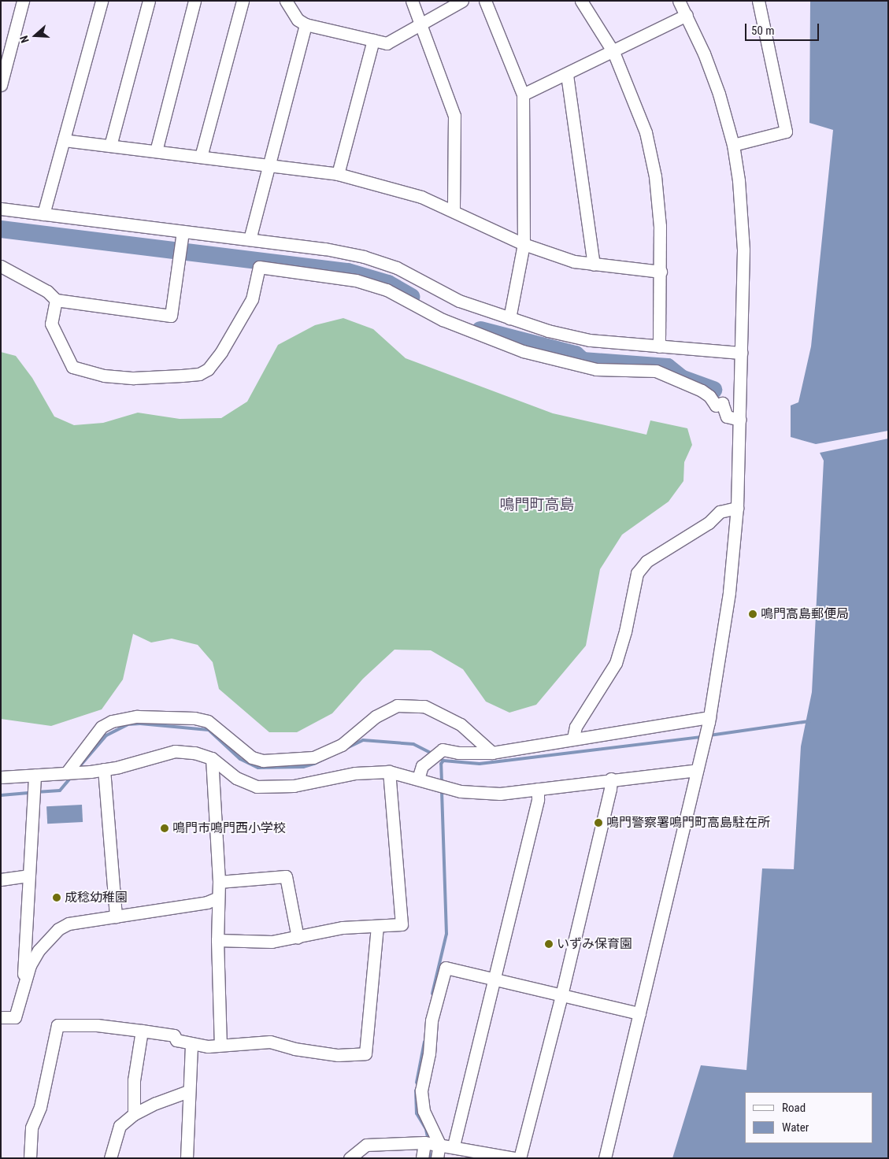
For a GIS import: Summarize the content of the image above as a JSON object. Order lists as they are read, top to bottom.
{
  "districts": ["鳴門町高島"],
  "places": [
    "鳴門高島郵便局",
    "鳴門警察署鳴門町高島駐在所",
    "鳴門市鳴門西小学校",
    "成稔幼稚園",
    "いずみ保育園"
  ],
  "legend": ["Road", "Water"],
  "scale_bar": "50 m",
  "north": "left"
}
